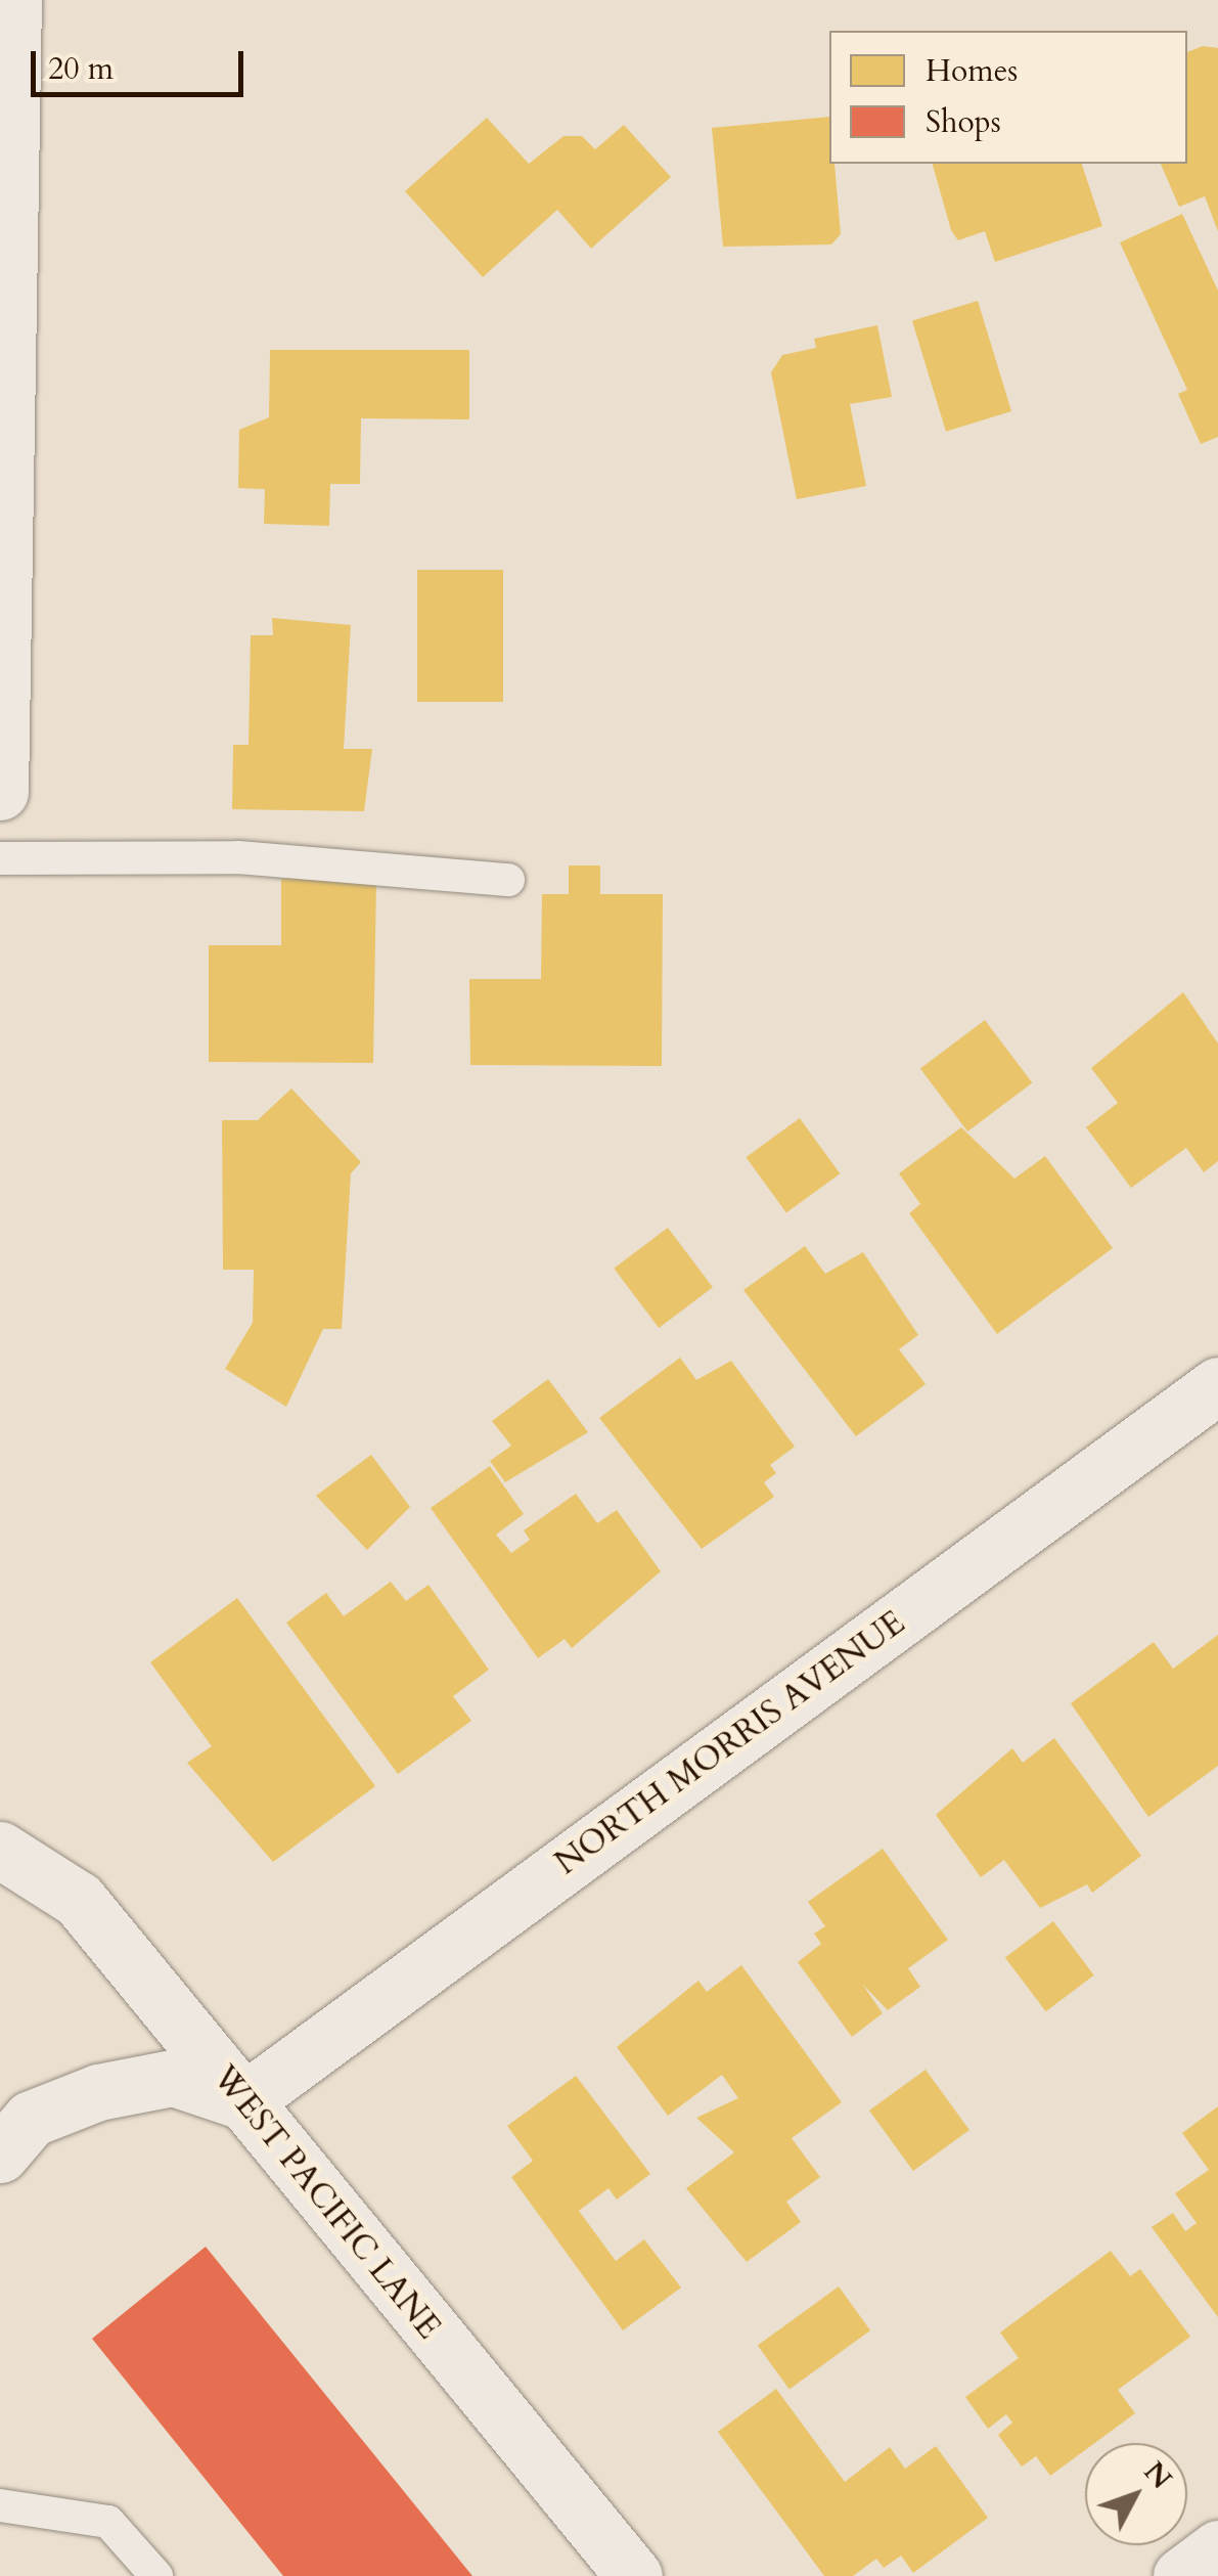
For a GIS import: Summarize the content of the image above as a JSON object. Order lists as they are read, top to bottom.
{
  "streets": {
    "street": ["NORTH MORRIS AVENUE", "WEST PACIFIC LANE"]
  },
  "crossings": [
    ["NORTH MORRIS AVENUE", "WEST PACIFIC LANE"]
  ],
  "legend": ["Homes", "Shops"],
  "scale_bar": "20 m",
  "north": "top right"
}
